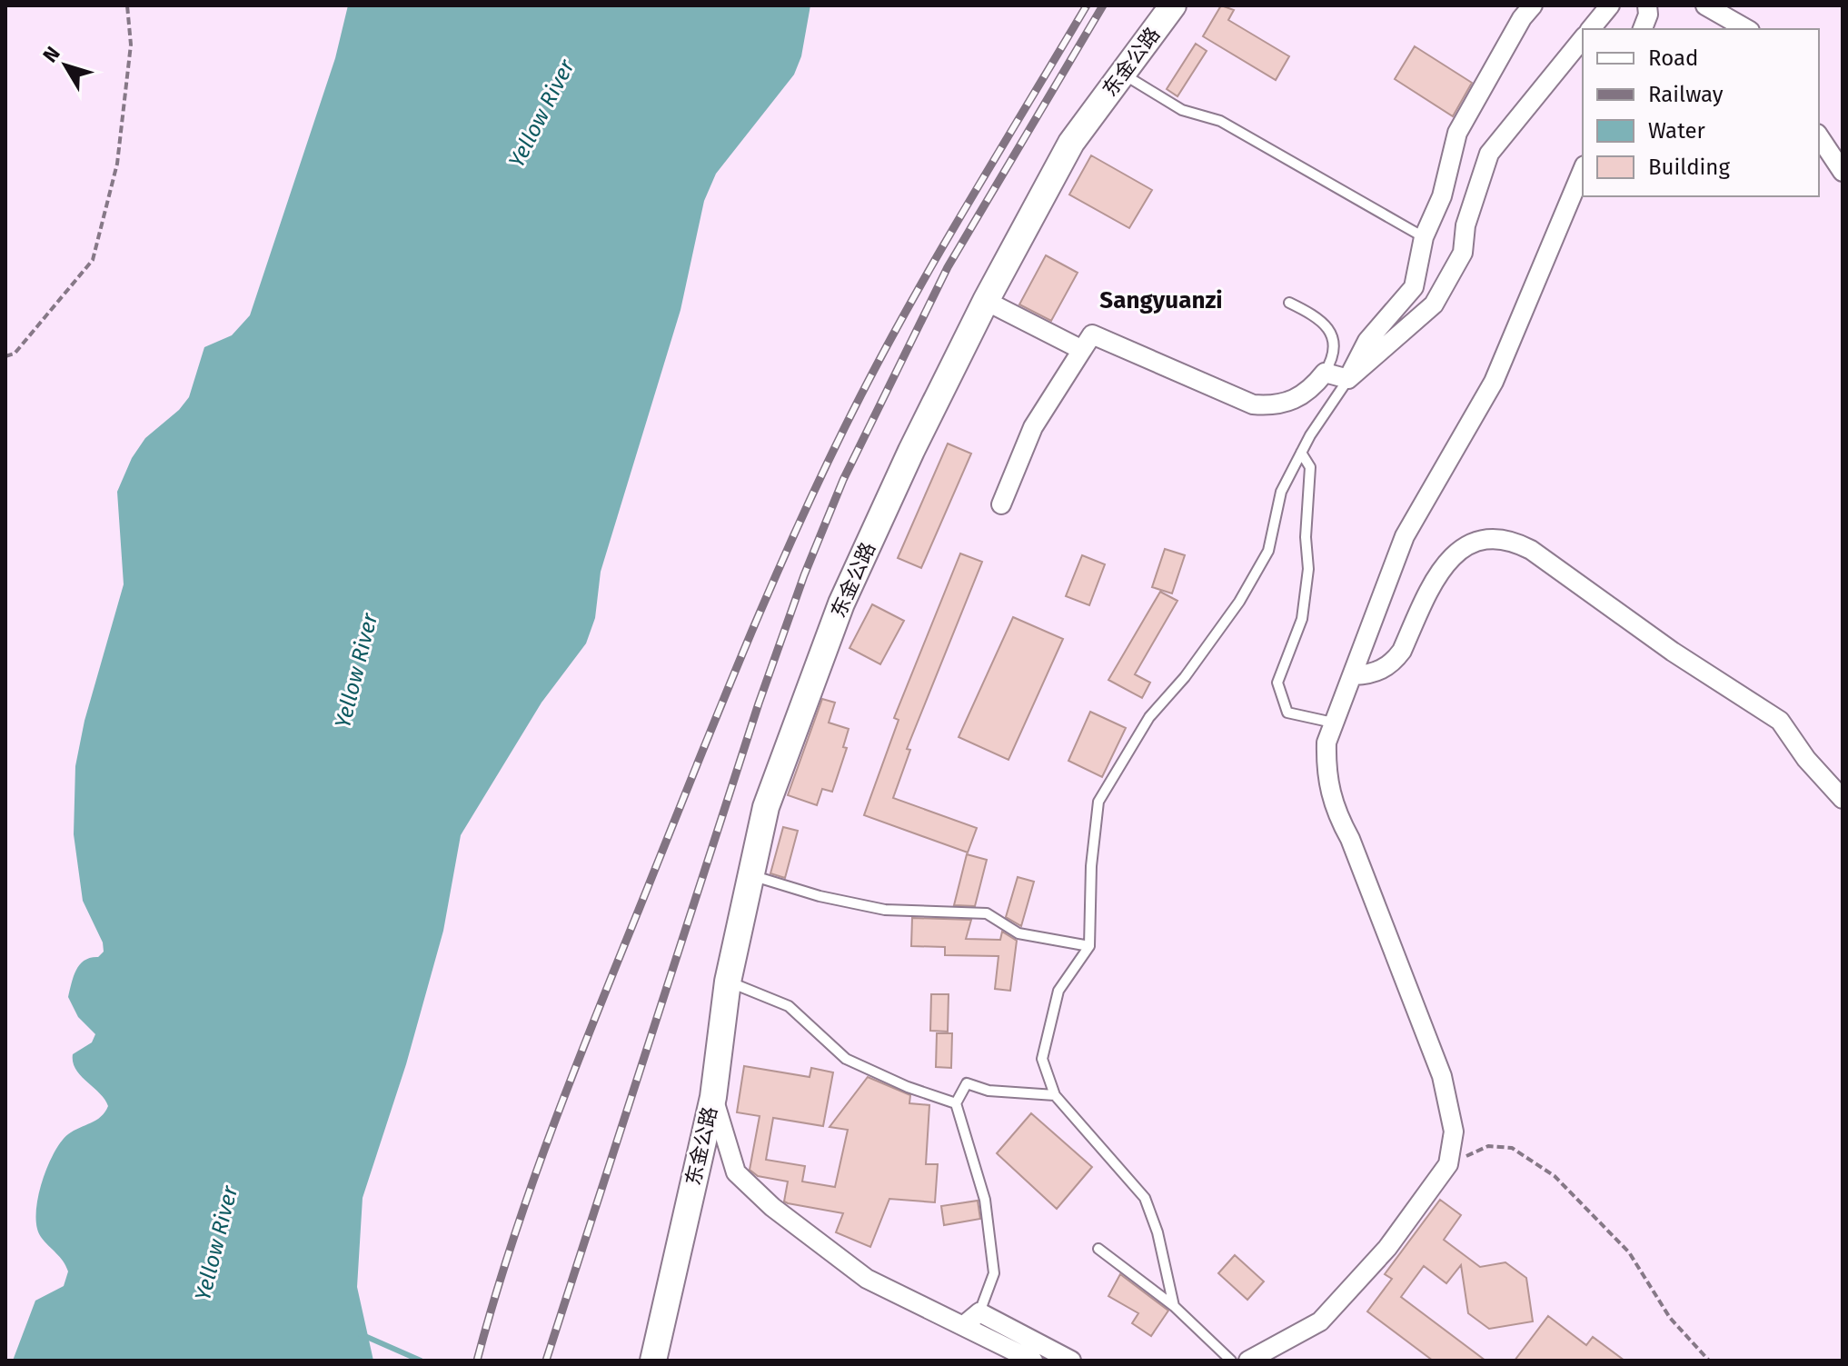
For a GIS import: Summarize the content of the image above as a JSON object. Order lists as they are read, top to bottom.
{
  "streets": {
    "main road": ["东金公路"]
  },
  "districts": ["Sangyuanzi"],
  "water": ["Yellow River"],
  "legend": [
    "Road",
    "Railway",
    "Water",
    "Building"
  ],
  "north": "top left"
}
